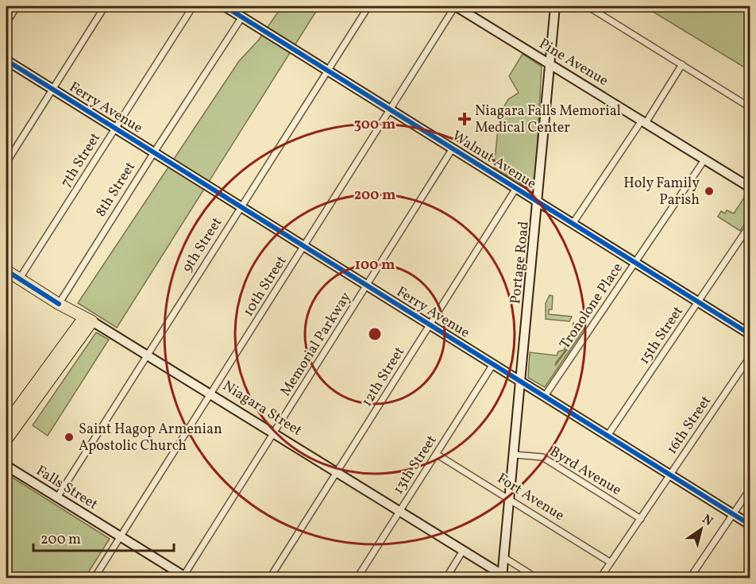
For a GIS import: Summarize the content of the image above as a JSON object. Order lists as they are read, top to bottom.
{
  "streets": {
    "highway": ["Niagara Street"],
    "main road": ["Ferry Avenue", "Walnut Avenue"],
    "street": [
      "Pine Avenue",
      "7th Street",
      "8th Street",
      "9th Street",
      "Portage Road",
      "10th Street",
      "Tronolone Place",
      "15th Street",
      "Memorial Parkway",
      "12th Street",
      "16th Street",
      "13th Street",
      "Byrd Avenue",
      "Falls Street",
      "Fort Avenue"
    ]
  },
  "crossings": [
    ["Pine Avenue", "Portage Road"],
    ["Pine Avenue", "10th Street"],
    ["Pine Avenue", "Tronolone Place"],
    ["Ferry Avenue", "7th Street"],
    ["Ferry Avenue", "8th Street"],
    ["Ferry Avenue", "9th Street"],
    ["Ferry Avenue", "Portage Road"],
    ["Ferry Avenue", "10th Street"],
    ["Ferry Avenue", "Tronolone Place"],
    ["Ferry Avenue", "15th Street"],
    ["Ferry Avenue", "Memorial Parkway"],
    ["Ferry Avenue", "12th Street"],
    ["Ferry Avenue", "16th Street"],
    ["Ferry Avenue", "13th Street"],
    ["7th Street", "Niagara Street"],
    ["Walnut Avenue", "8th Street"],
    ["Walnut Avenue", "9th Street"],
    ["Walnut Avenue", "Portage Road"],
    ["Walnut Avenue", "10th Street"],
    ["Walnut Avenue", "Tronolone Place"],
    ["Walnut Avenue", "15th Street"],
    ["Walnut Avenue", "Memorial Parkway"],
    ["Walnut Avenue", "12th Street"],
    ["8th Street", "Niagara Street"],
    ["9th Street", "Niagara Street"],
    ["9th Street", "Falls Street"],
    ["Portage Road", "Niagara Street"],
    ["Portage Road", "Byrd Avenue"],
    ["Portage Road", "Fort Avenue"],
    ["10th Street", "Niagara Street"],
    ["10th Street", "Falls Street"],
    ["Memorial Parkway", "Niagara Street"],
    ["Memorial Parkway", "Falls Street"],
    ["12th Street", "Niagara Street"],
    ["Niagara Street", "13th Street"],
    ["16th Street", "Byrd Avenue"],
    ["16th Street", "Fort Avenue"],
    ["13th Street", "Fort Avenue"]
  ],
  "places": {
    "health": ["Niagara Falls Memorial Medical Center"],
    "other": ["Holy Family Parish", "Saint Hagop Armenian Apostolic Church"]
  },
  "scale_bar": "200 m",
  "north": "top right",
  "rings": ["300 m", "200 m", "100 m"]
}
